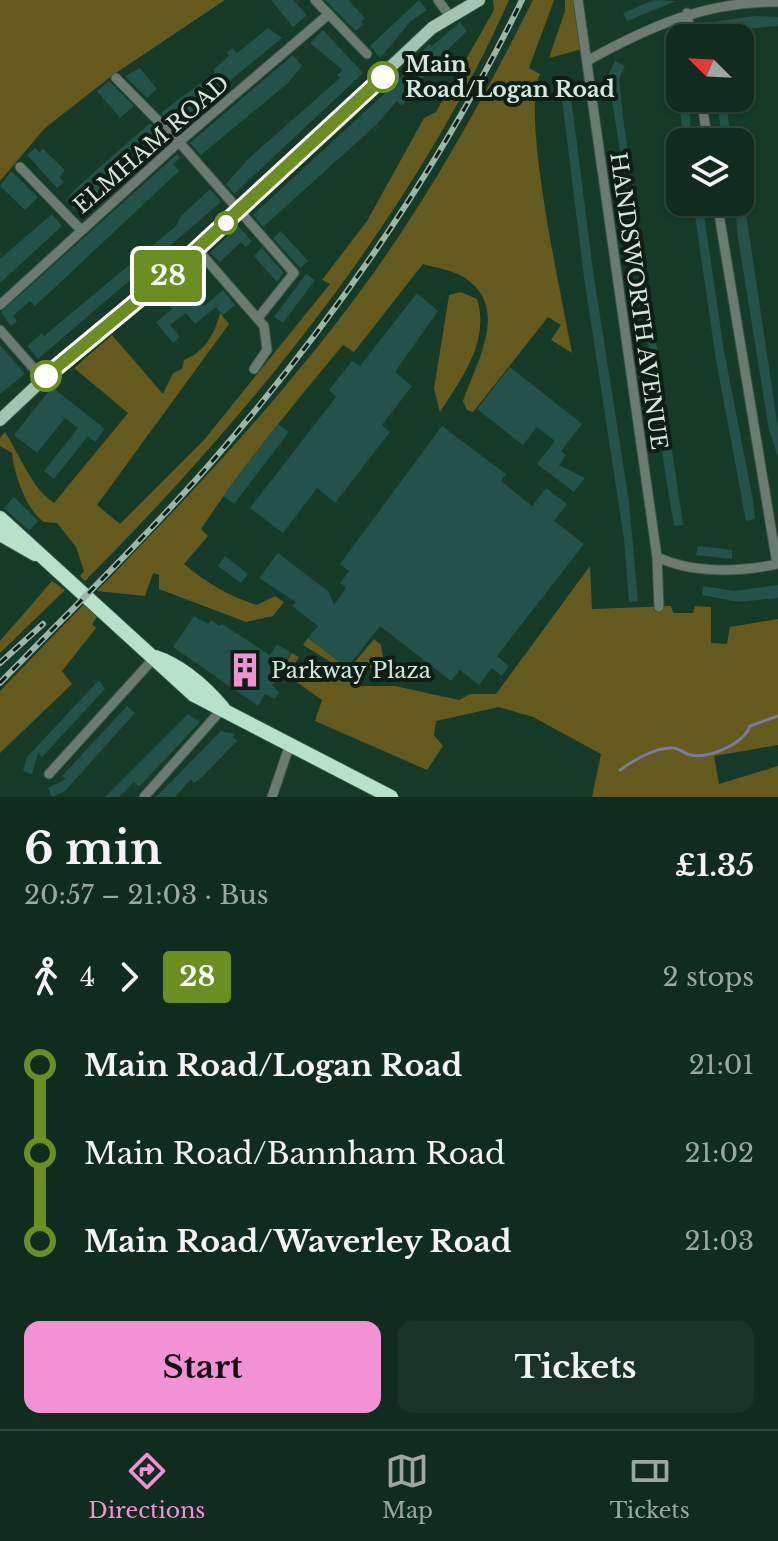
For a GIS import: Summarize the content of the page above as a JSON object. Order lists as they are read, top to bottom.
{
  "streets": {
    "street": ["ELMHAM ROAD", "HANDSWORTH AVENUE"]
  },
  "places": {
    "other": ["Main Road/Logan Road"],
    "building": ["Parkway Plaza"]
  },
  "lines": ["bus line 28"],
  "north": "top left",
  "page": {
    "on_map": "28",
    "heading": ["6 min", "20:57 – 21:03 · Bus", "£1.35"],
    "legs": ["4", "28", "2 stops"],
    "list": [
      {
        "name": "Main Road/Logan Road",
        "value": "21:01"
      },
      {
        "name": "Main Road/Bannham Road",
        "value": "21:02"
      },
      {
        "name": "Main Road/Waverley Road",
        "value": "21:03"
      }
    ],
    "buttons": ["Start", "Tickets"],
    "tabs": ["Directions", "Map", "Tickets"]
  }
}
